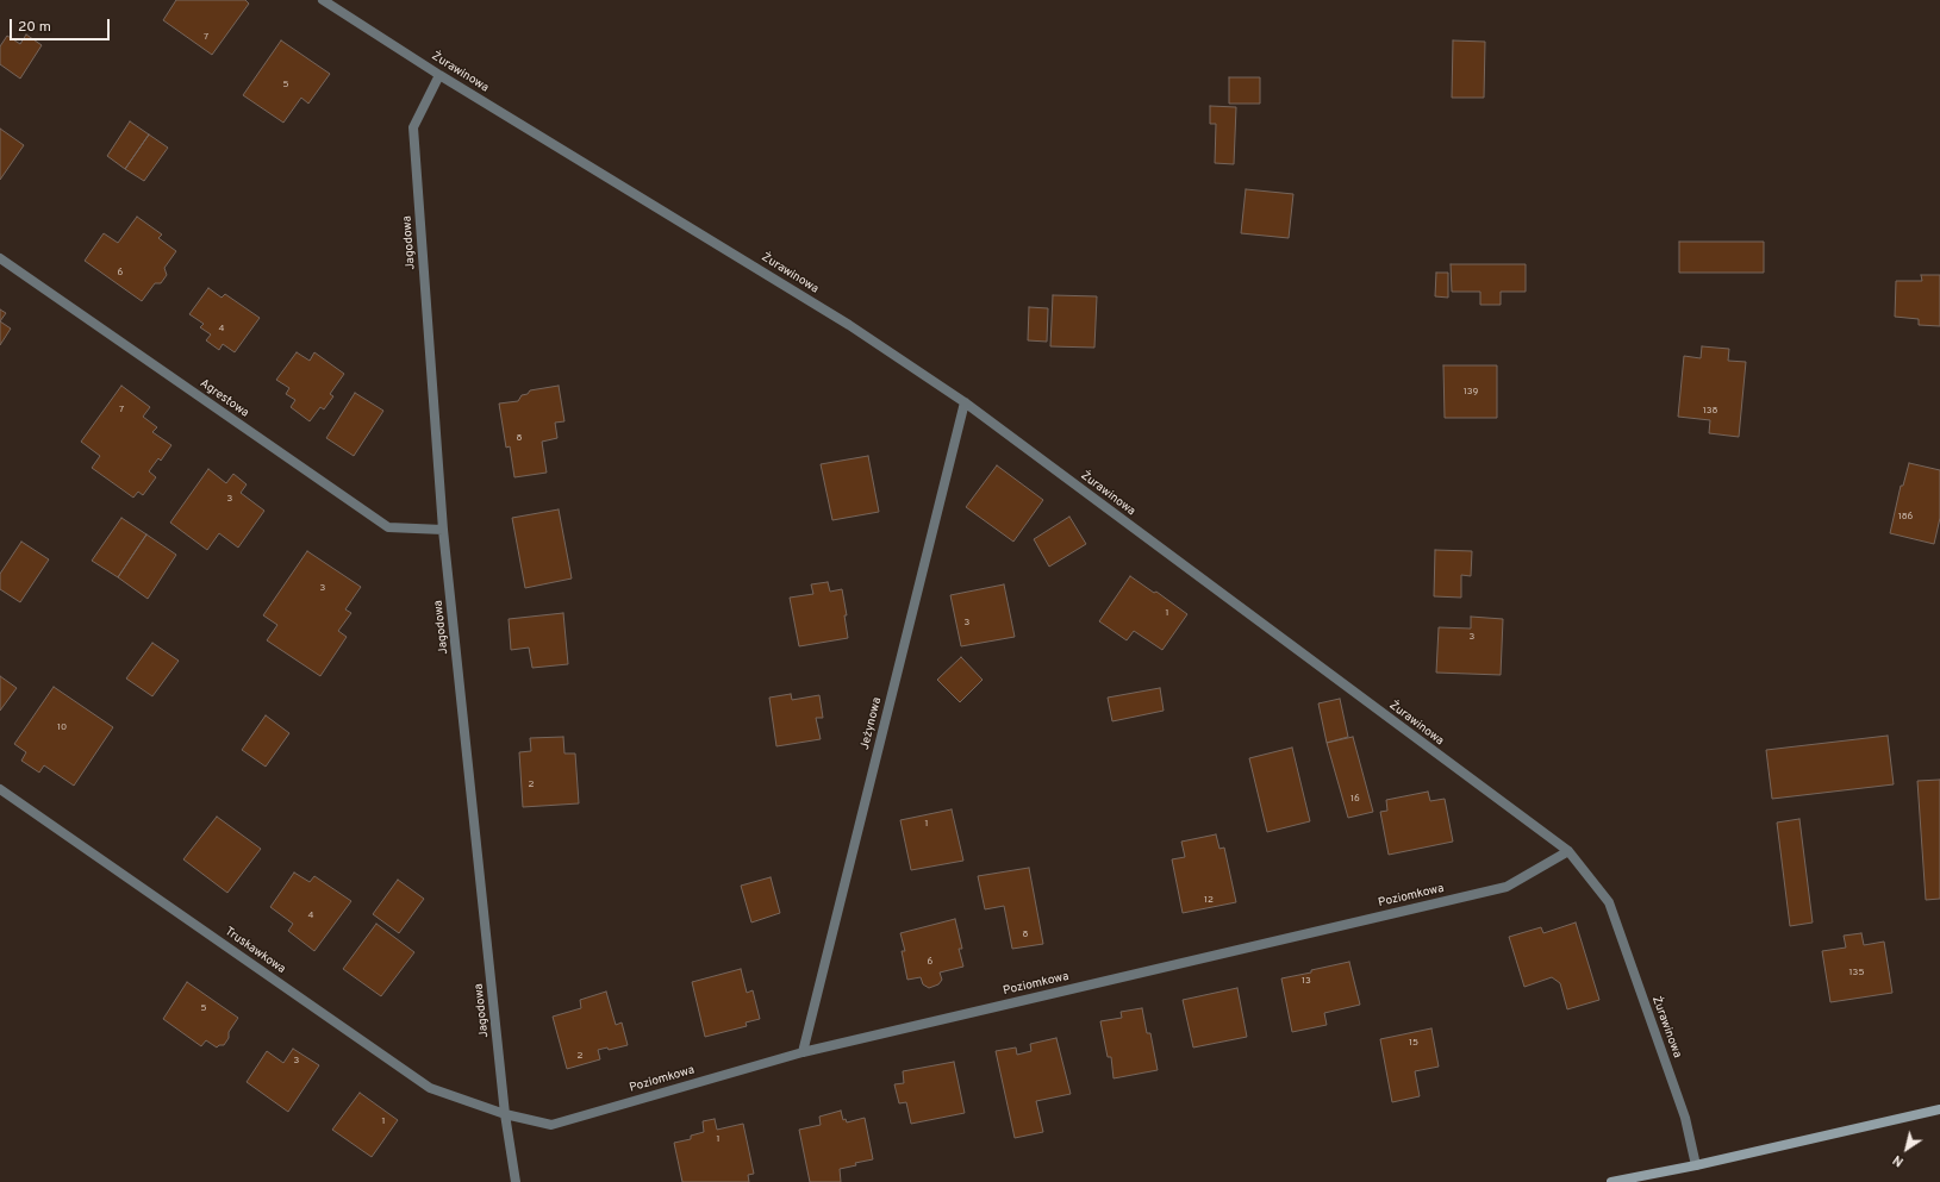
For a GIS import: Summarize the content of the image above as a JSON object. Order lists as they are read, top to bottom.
{
  "streets": {
    "street": [
      "Żurawinowa",
      "Jagodowa",
      "Agrestowa",
      "Jeżynowa",
      "Poziomkowa",
      "Truskawkowa"
    ]
  },
  "crossings": [
    ["Żurawinowa", "Jagodowa"],
    ["Żurawinowa", "Jeżynowa"],
    ["Żurawinowa", "Poziomkowa"],
    ["Jagodowa", "Agrestowa"],
    ["Jagodowa", "Poziomkowa"],
    ["Jagodowa", "Truskawkowa"],
    ["Jeżynowa", "Poziomkowa"],
    ["Poziomkowa", "Truskawkowa"]
  ],
  "house_numbers": [
    "7",
    "5",
    "6",
    "4",
    "139",
    "7",
    "138",
    "8",
    "3",
    "186",
    "3",
    "1",
    "3",
    "3",
    "10",
    "2",
    "16",
    "1",
    "12",
    "4",
    "8",
    "6",
    "135",
    "13",
    "5",
    "15",
    "2",
    "3",
    "1",
    "1"
  ],
  "scale_bar": "20 m",
  "north": "bottom left"
}
